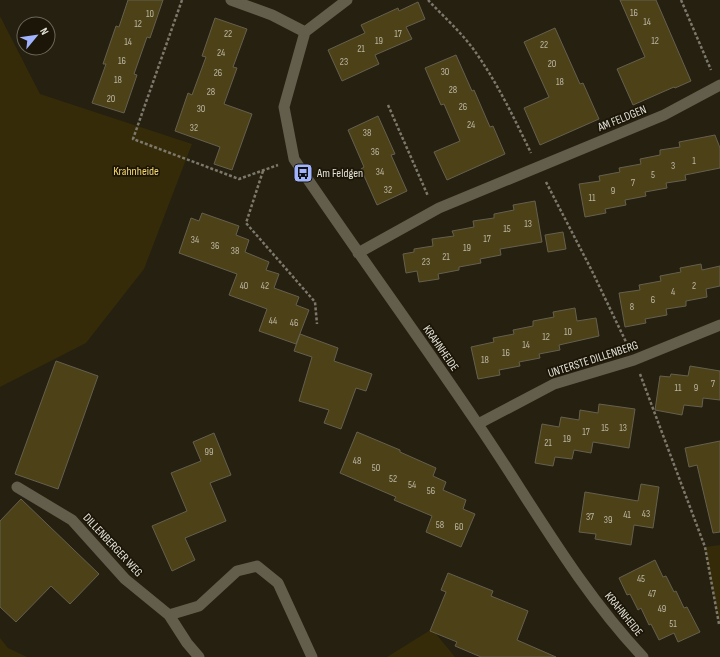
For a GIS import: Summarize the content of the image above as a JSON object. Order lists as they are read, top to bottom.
{
  "streets": {
    "street": [
      "AM FELDGEN",
      "KRAHNHEIDE",
      "UNTERSTE DILLENBERG",
      "DILLENBERGER WEG"
    ]
  },
  "crossings": [
    ["AM FELDGEN", "KRAHNHEIDE"],
    ["KRAHNHEIDE", "UNTERSTE DILLENBERG"]
  ],
  "parks": ["Krahnheide"],
  "places": {
    "bus stop": ["Am Feldgen"]
  },
  "house_numbers": [
    "16",
    "10",
    "14",
    "12",
    "22",
    "17",
    "19",
    "12",
    "14",
    "22",
    "21",
    "24",
    "16",
    "23",
    "20",
    "30",
    "26",
    "18",
    "18",
    "28",
    "28",
    "20",
    "26",
    "30",
    "24",
    "32",
    "38",
    "36",
    "1",
    "3",
    "34",
    "5",
    "7",
    "32",
    "9",
    "11",
    "13",
    "15",
    "17",
    "34",
    "36",
    "19",
    "38",
    "21",
    "23",
    "40",
    "42",
    "2",
    "4",
    "6",
    "8",
    "44",
    "46",
    "10",
    "12",
    "14",
    "16",
    "18",
    "7",
    "11",
    "9",
    "15",
    "13",
    "17",
    "19",
    "21",
    "99",
    "48",
    "50",
    "52",
    "54",
    "56",
    "43",
    "41",
    "37",
    "39",
    "58",
    "60",
    "45",
    "47",
    "49",
    "51"
  ],
  "north": "top right"
}
